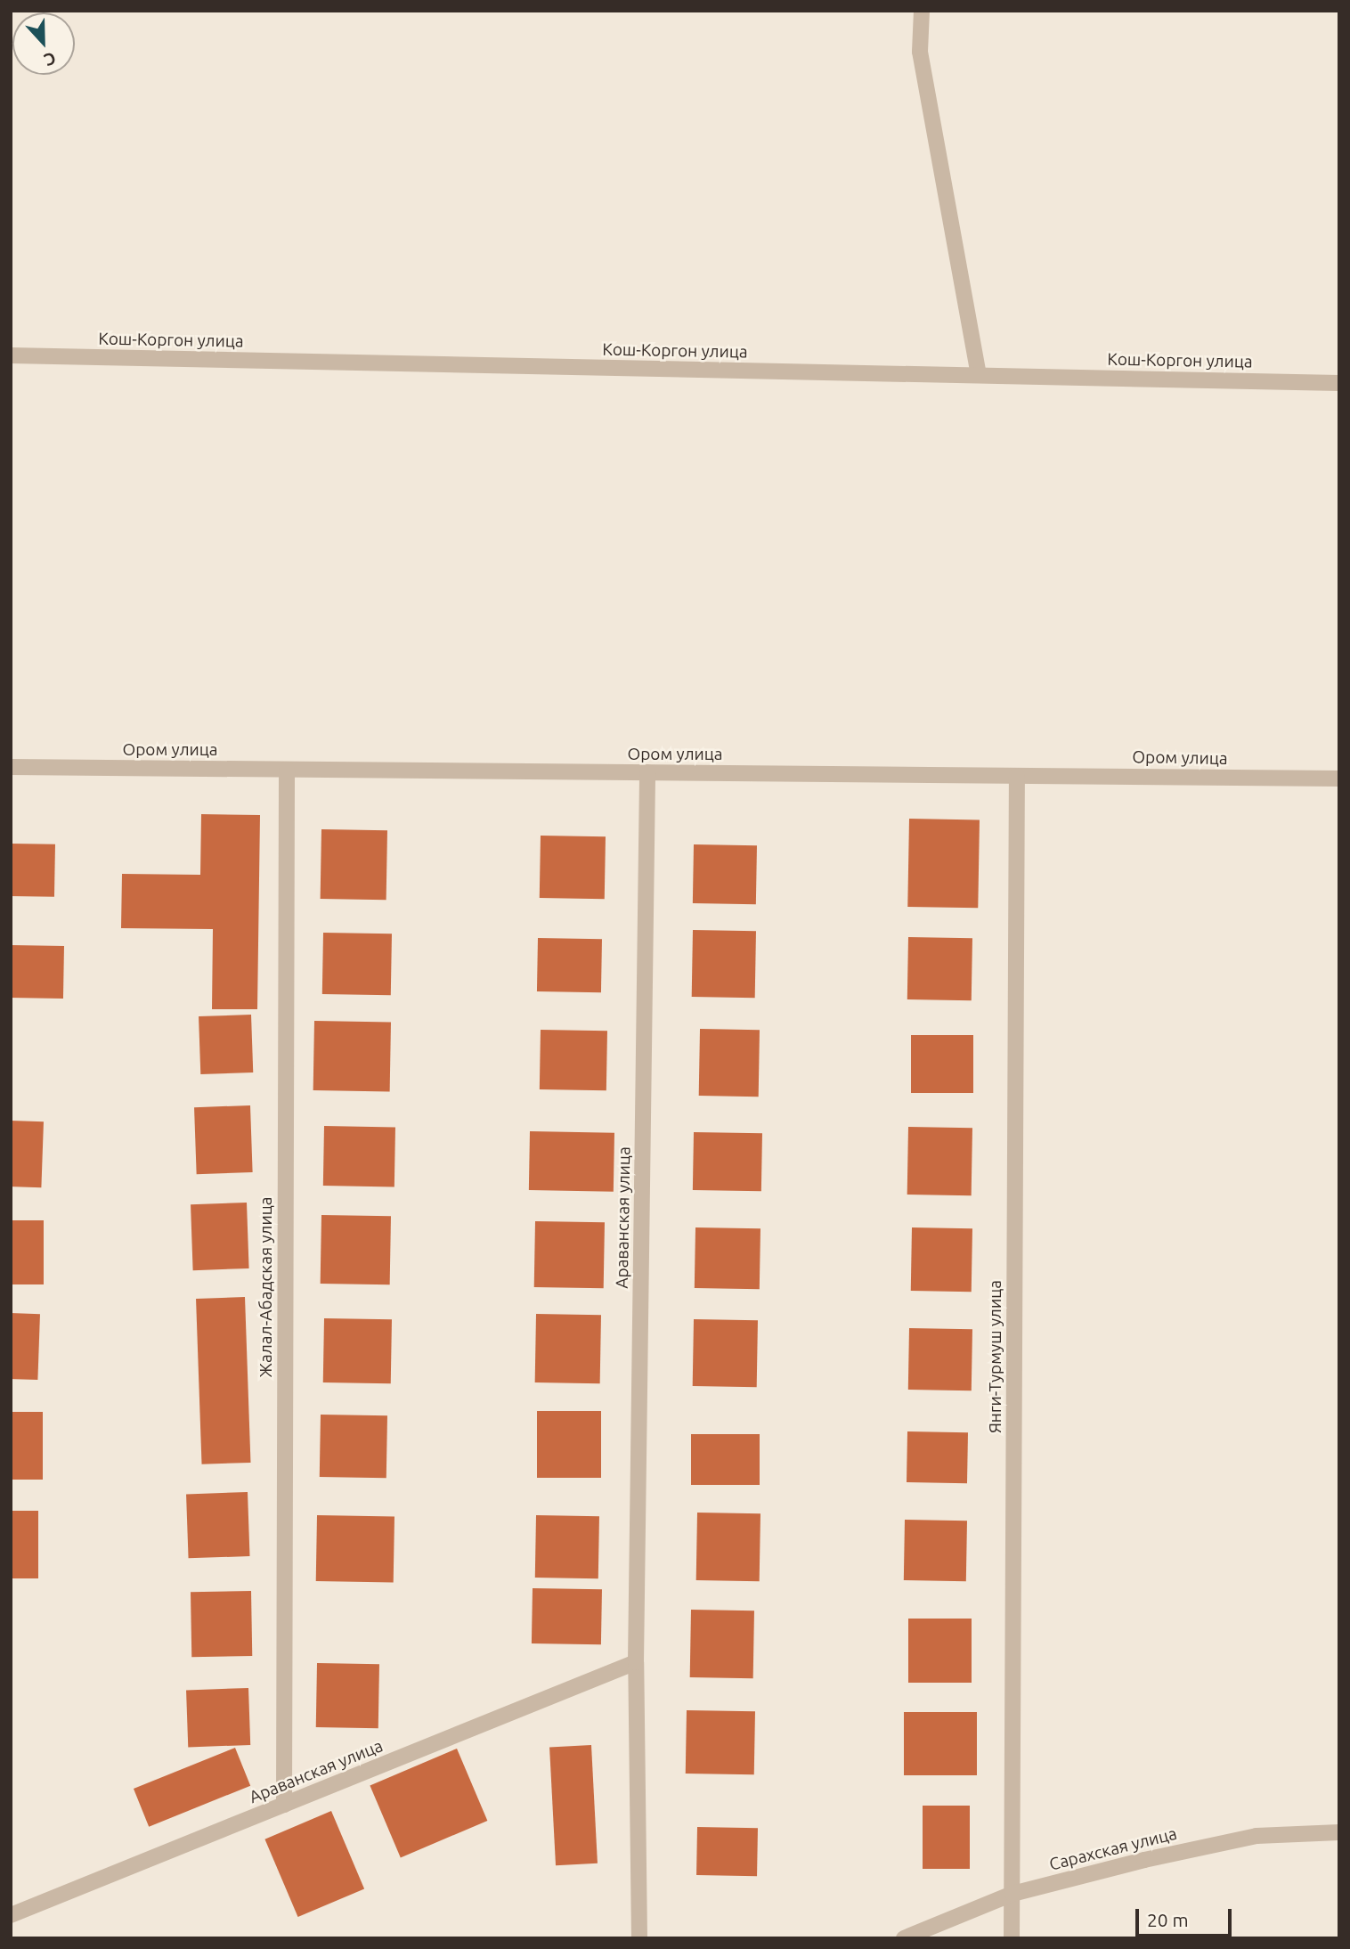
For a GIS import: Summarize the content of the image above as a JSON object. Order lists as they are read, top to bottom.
{
  "streets": {
    "street": [
      "Кош-Коргон улица",
      "Ором улица",
      "Араванская улица",
      "Жалал-Абадская улица",
      "Янги-Турмуш улица",
      "Сарахская улица"
    ]
  },
  "crossings": [
    ["Ором улица", "Араванская улица"],
    ["Ором улица", "Жалал-Абадская улица"],
    ["Ором улица", "Янги-Турмуш улица"],
    ["Араванская улица", "Жалал-Абадская улица"],
    ["Янги-Турмуш улица", "Сарахская улица"]
  ],
  "scale_bar": "20 m",
  "north": "bottom"
}
